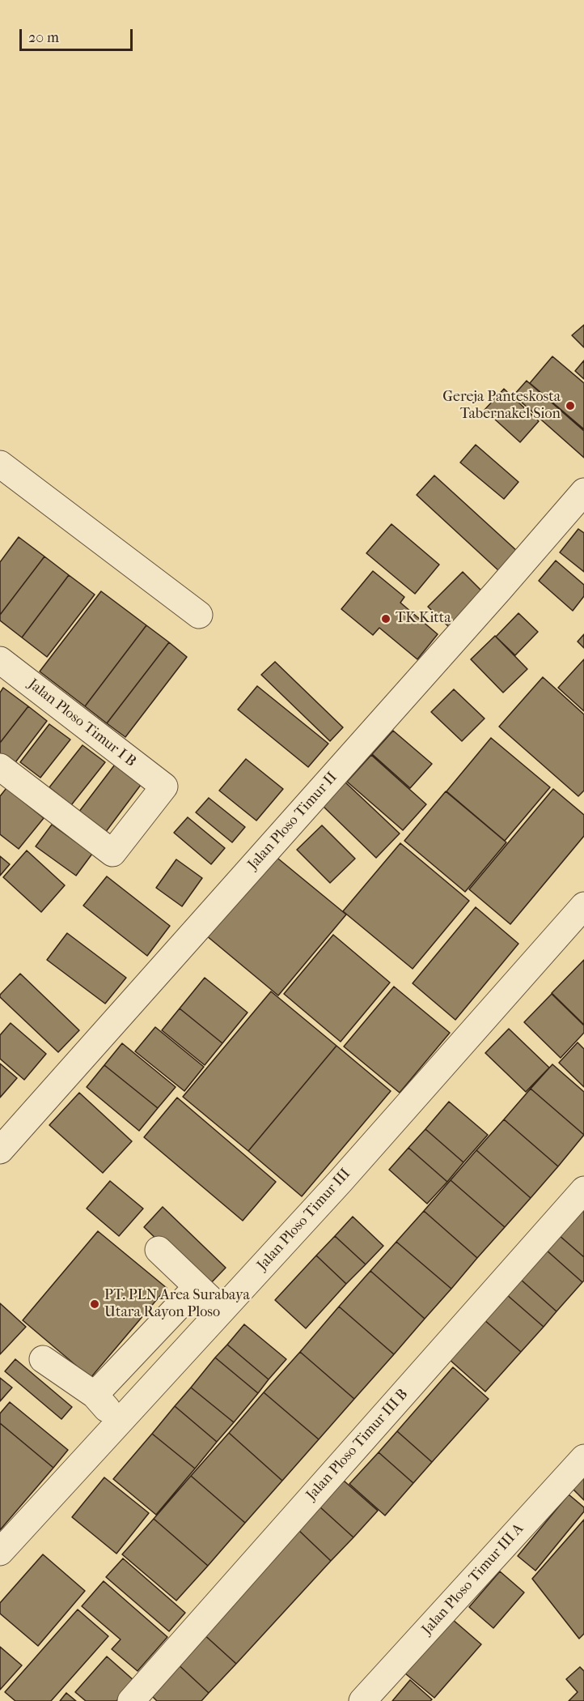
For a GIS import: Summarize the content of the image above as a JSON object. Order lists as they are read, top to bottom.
{
  "streets": {
    "street": [
      "Jalan Ploso Timur I B",
      "Jalan Ploso Timur II",
      "Jalan Ploso Timur III",
      "Jalan Ploso Timur III B",
      "Jalan Ploso Timur III A"
    ]
  },
  "places": ["Gereja Panteskosta Tabernakel Sion", "TK Kitta", "PT. PLN Area Surabaya Utara Rayon Ploso"],
  "scale_bar": "20 m"
}
